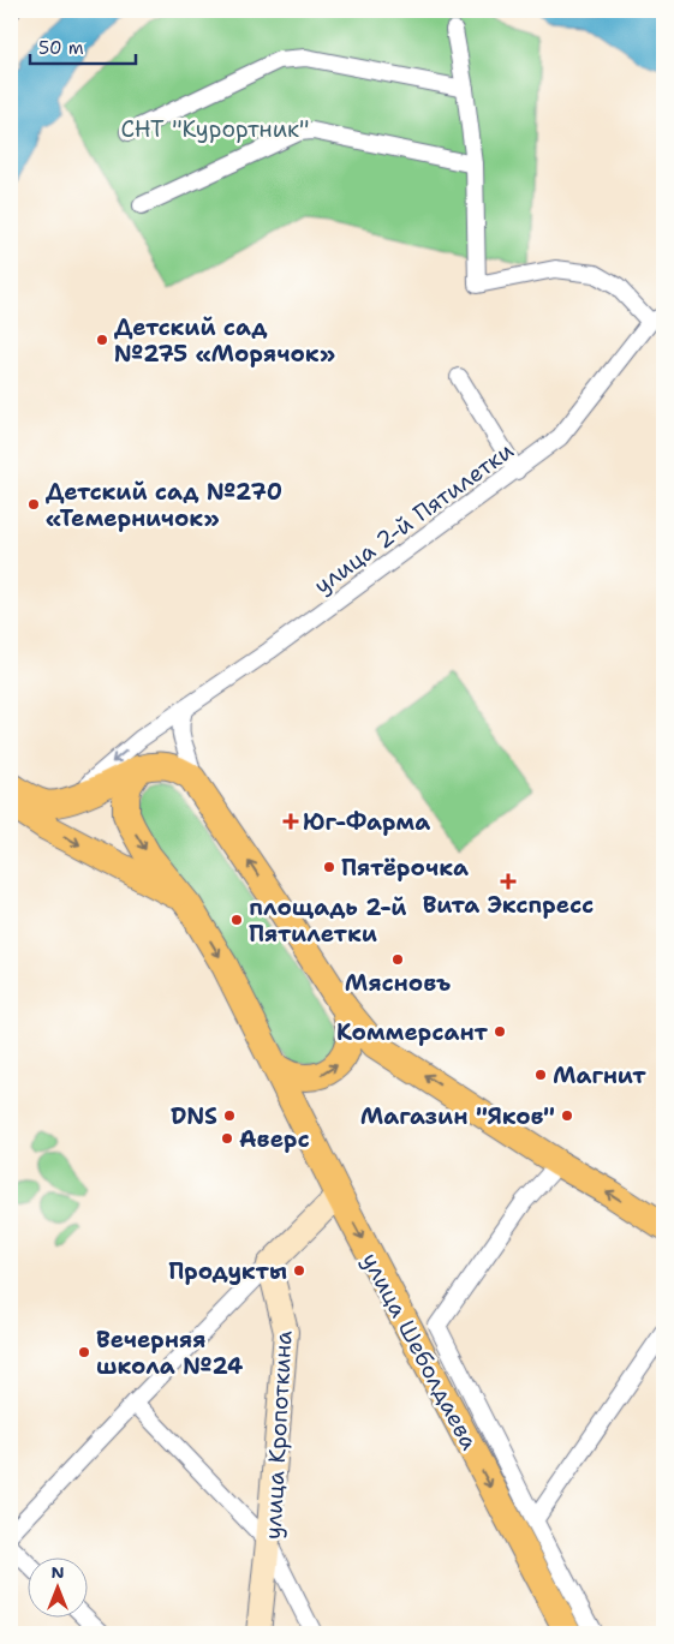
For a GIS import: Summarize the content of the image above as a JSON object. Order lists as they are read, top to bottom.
{
  "streets": {
    "main road": ["улица Шеболдаева"],
    "street": ["улица 2-й Пятилетки", "улица Кропоткина"]
  },
  "one_way": ["улица Шеболдаева"],
  "parks": ["СНТ \"Курортник\""],
  "places": {
    "other": [
      "Детский сад №275 «Морячок»",
      "Детский сад №270 «Темерничок»",
      "Пятёрочка",
      "площадь 2-й Пятилетки",
      "Мясновъ",
      "Коммерсант",
      "Магнит",
      "DNS",
      "Магазин \"Яков\"",
      "Аверс",
      "Продукты",
      "Вечерняя школа №24"
    ],
    "health": ["Юг-Фарма", "Вита Экспресс"]
  },
  "scale_bar": "50 m",
  "north": "top"
}
